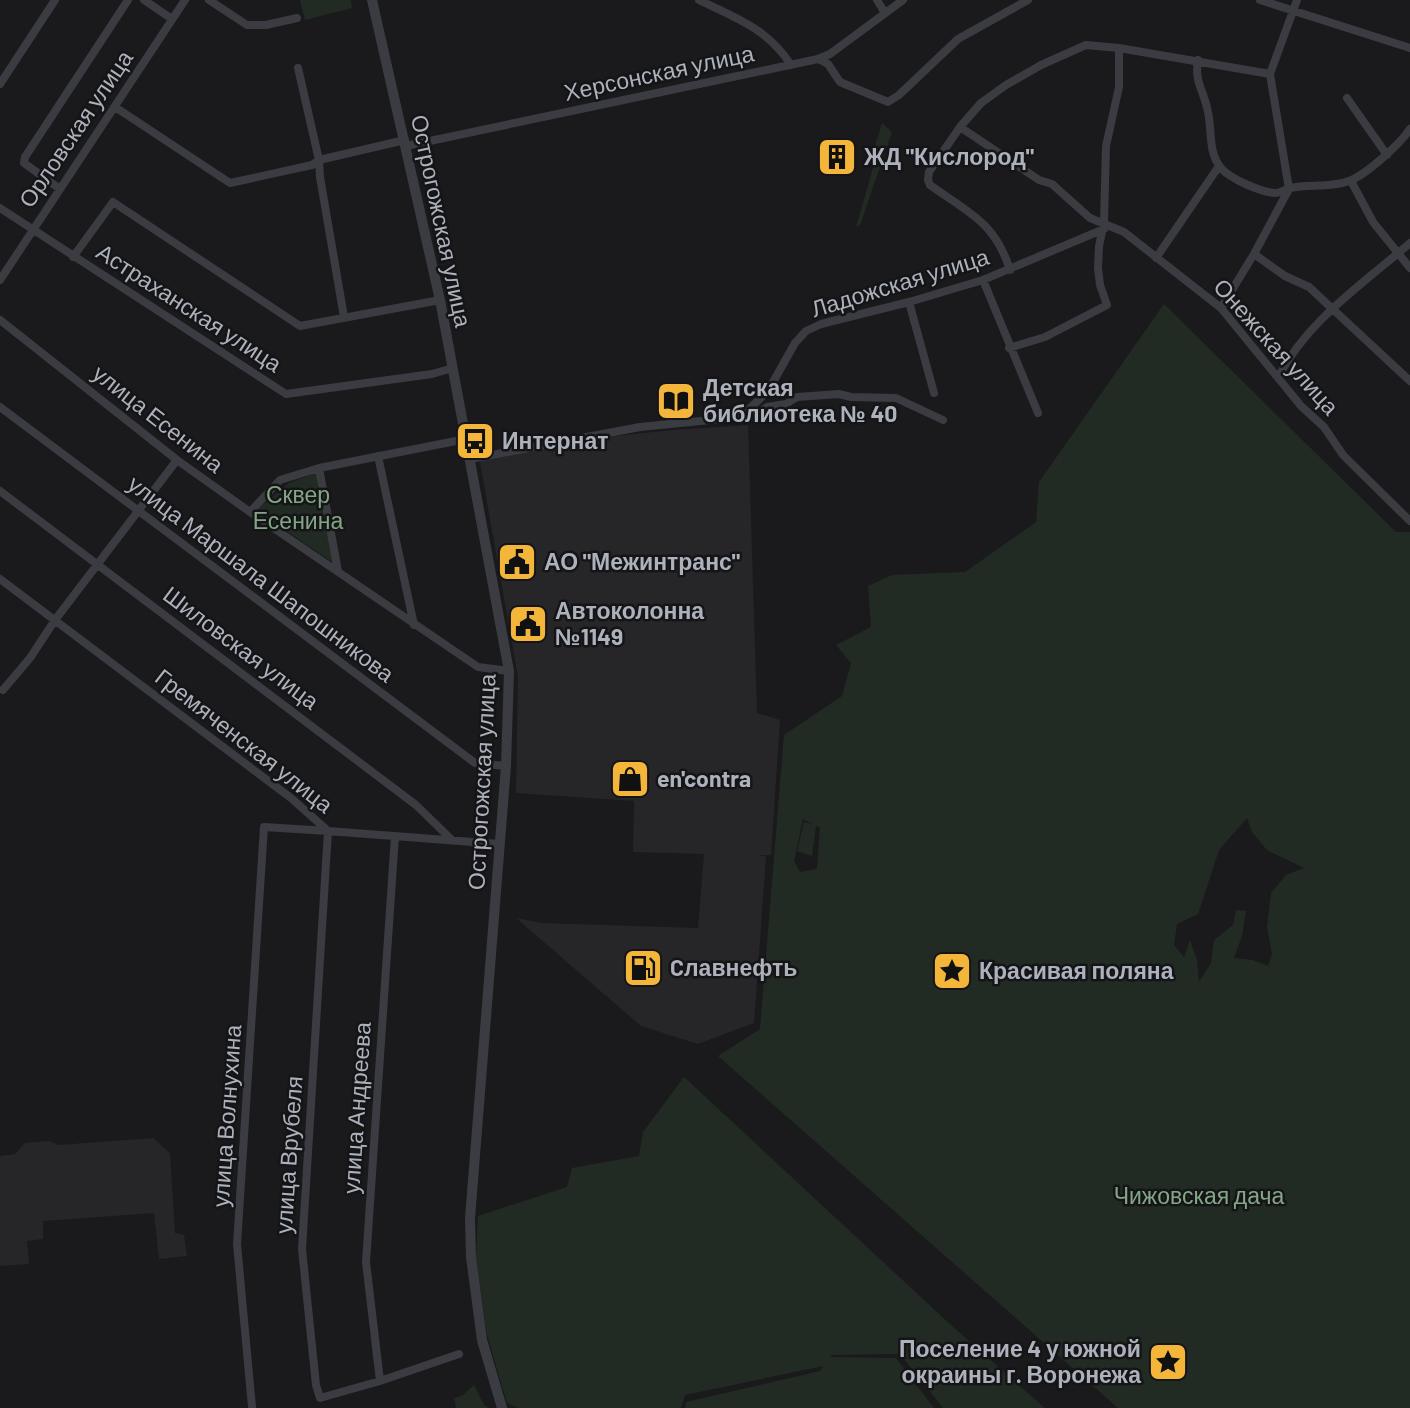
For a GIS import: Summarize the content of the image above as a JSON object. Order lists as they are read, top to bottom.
{
  "streets": {
    "street": [
      "Херсонская улица",
      "Орловская улица",
      "Острогожская улица",
      "Ладожская улица",
      "Астраханская улица",
      "Онежская улица",
      "улица Есенина",
      "улица Маршала Шапошникова",
      "Шиловская улица",
      "Гремяченская улица",
      "улица Андреева",
      "улица Волнухина",
      "улица Врубеля"
    ]
  },
  "crossings": [
    ["Херсонская улица", "Орловская улица"],
    ["Херсонская улица", "Острогожская улица"],
    ["Орловская улица", "Астраханская улица"],
    ["Острогожская улица", "Астраханская улица"],
    ["Острогожская улица", "улица Есенина"],
    ["Острогожская улица", "улица Маршала Шапошникова"],
    ["Острогожская улица", "Гремяченская улица"],
    ["Ладожская улица", "Онежская улица"],
    ["Шиловская улица", "Гремяченская улица"],
    ["Гремяченская улица", "улица Андреева"],
    ["Гремяченская улица", "улица Волнухина"],
    ["Гремяченская улица", "улица Врубеля"],
    ["улица Андреева", "улица Врубеля"],
    ["улица Волнухина", "улица Врубеля"]
  ],
  "parks": ["Сквер Есенина", "Чижовская дача"],
  "places": {
    "building": ["ЖД \"Кислород\""],
    "library": ["Детская библиотека № 40"],
    "bus stop": ["Интернат"],
    "public building": ["АО \"Межинтранс\"", "Автоколонна №1149"],
    "shop": ["en'contra"],
    "fuel station": ["Cлавнефть"],
    "place": ["Красивая поляна", "Поселение 4 у южной окраины г. Воронежа"]
  }
}
